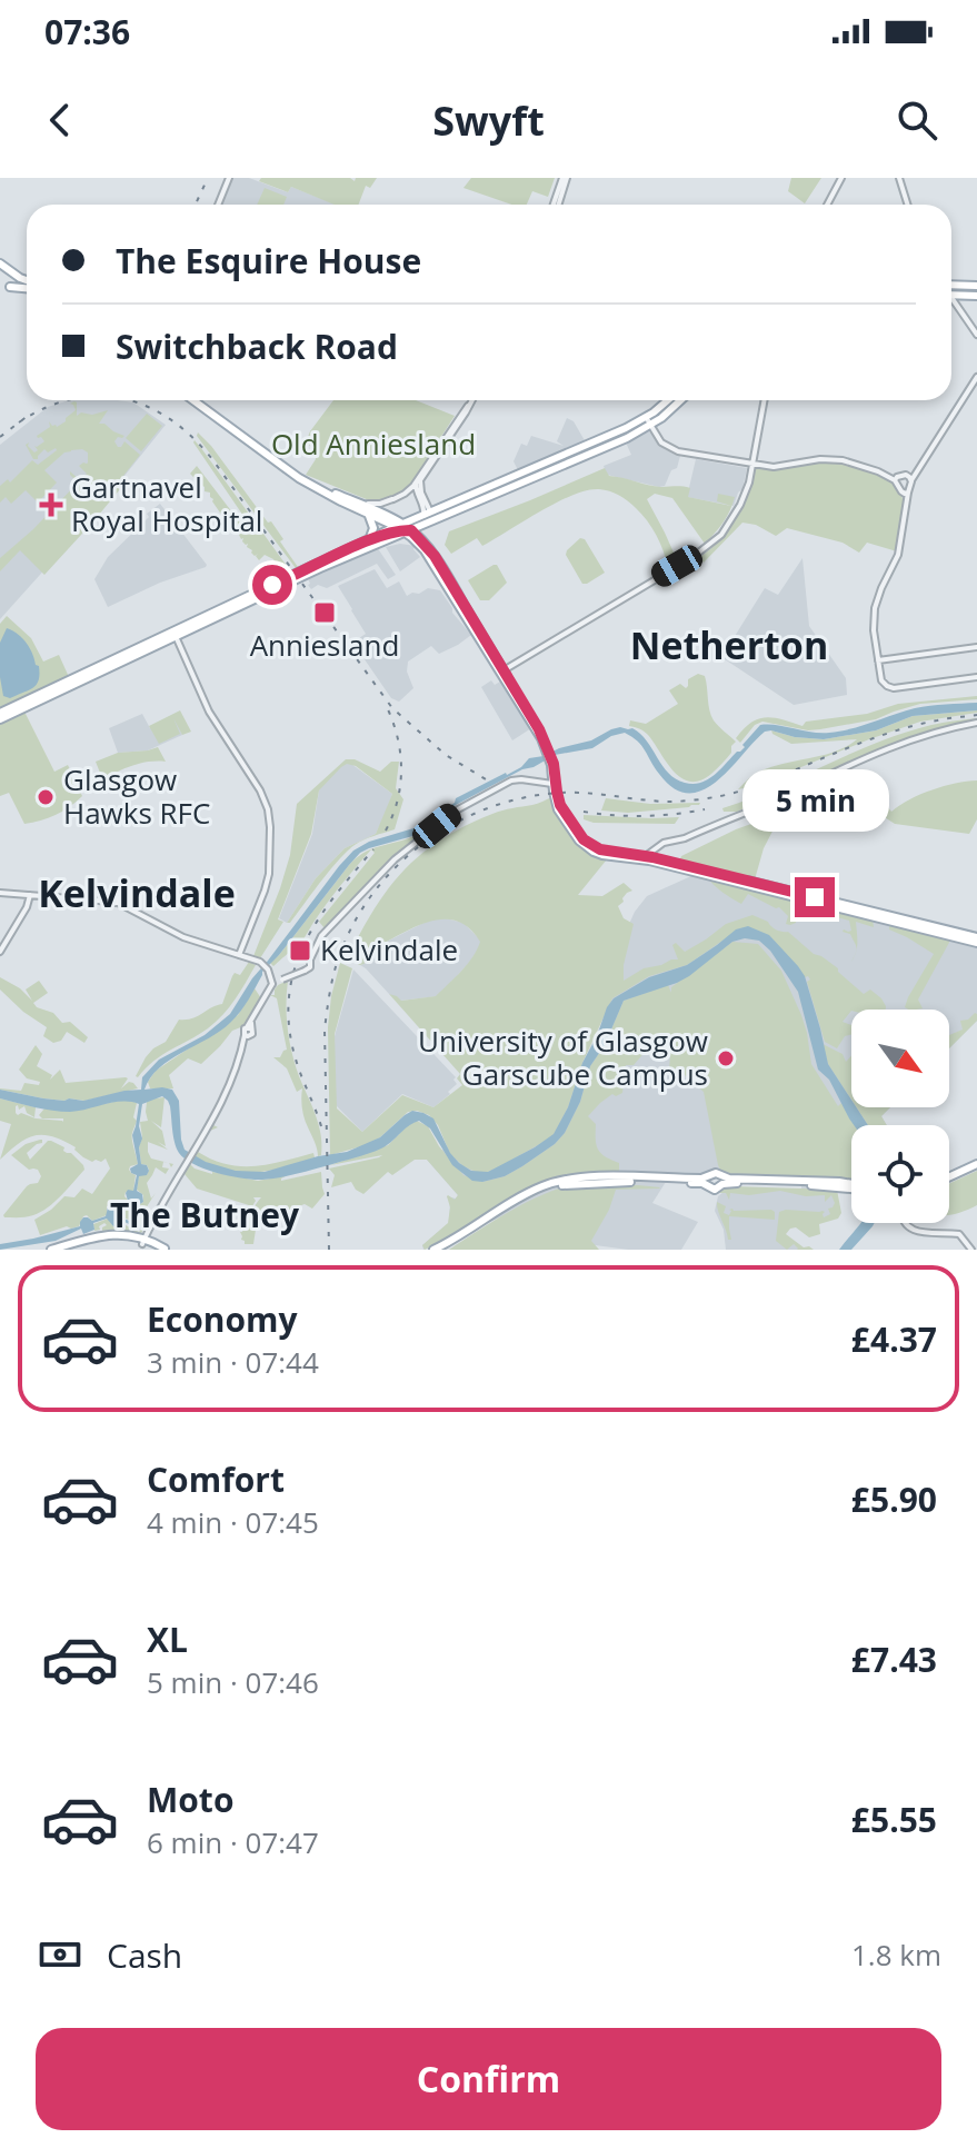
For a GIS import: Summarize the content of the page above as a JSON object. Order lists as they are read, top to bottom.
{
  "districts": ["Netherton", "Kelvindale", "The Butney"],
  "parks": ["Old Anniesland"],
  "places": {
    "health": ["Gartnavel Royal Hospital"],
    "transit": ["Anniesland", "Kelvindale"],
    "other": ["Glasgow Hawks RFC", "University of Glasgow Garscube Campus"]
  },
  "north": "bottom right",
  "page": {
    "status": "07:36",
    "header": "Swyft",
    "banner": ["The Esquire House", "Switchback Road"],
    "bubble": "5 min",
    "list": [
      {
        "name": "Economy",
        "note": "3 min · 07:44",
        "value": "£4.37"
      },
      {
        "name": "Comfort",
        "note": "4 min · 07:45",
        "value": "£5.90"
      },
      {
        "name": "XL",
        "note": "5 min · 07:46",
        "value": "£7.43"
      },
      {
        "name": "Moto",
        "note": "6 min · 07:47",
        "value": "£5.55"
      }
    ],
    "pay": ["Cash", "1.8 km"],
    "buttons": "Confirm"
  }
}
